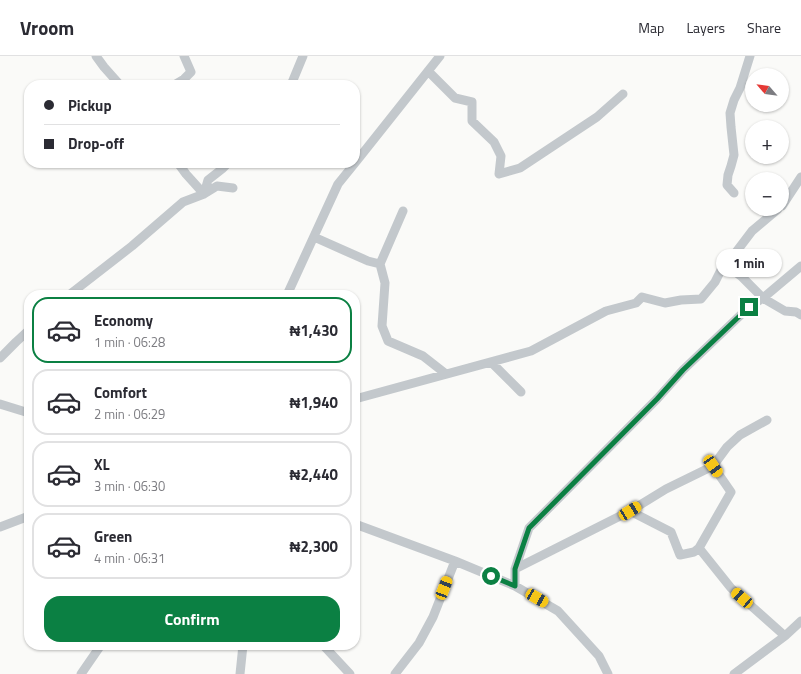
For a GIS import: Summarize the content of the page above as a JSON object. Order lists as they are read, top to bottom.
{
  "north": "top left",
  "page": {
    "header": "Vroom",
    "nav": ["Map", "Layers", "Share"],
    "map_buttons": ["+", "−"],
    "banner": ["Pickup", "Drop-off"],
    "bubble": "1 min",
    "list": [
      {
        "name": "Economy",
        "note": "1 min · 06:28",
        "value": "₦1,430"
      },
      {
        "name": "Comfort",
        "note": "2 min · 06:29",
        "value": "₦1,940"
      },
      {
        "name": "XL",
        "note": "3 min · 06:30",
        "value": "₦2,440"
      },
      {
        "name": "Green",
        "note": "4 min · 06:31",
        "value": "₦2,300"
      }
    ],
    "buttons": "Confirm"
  }
}
